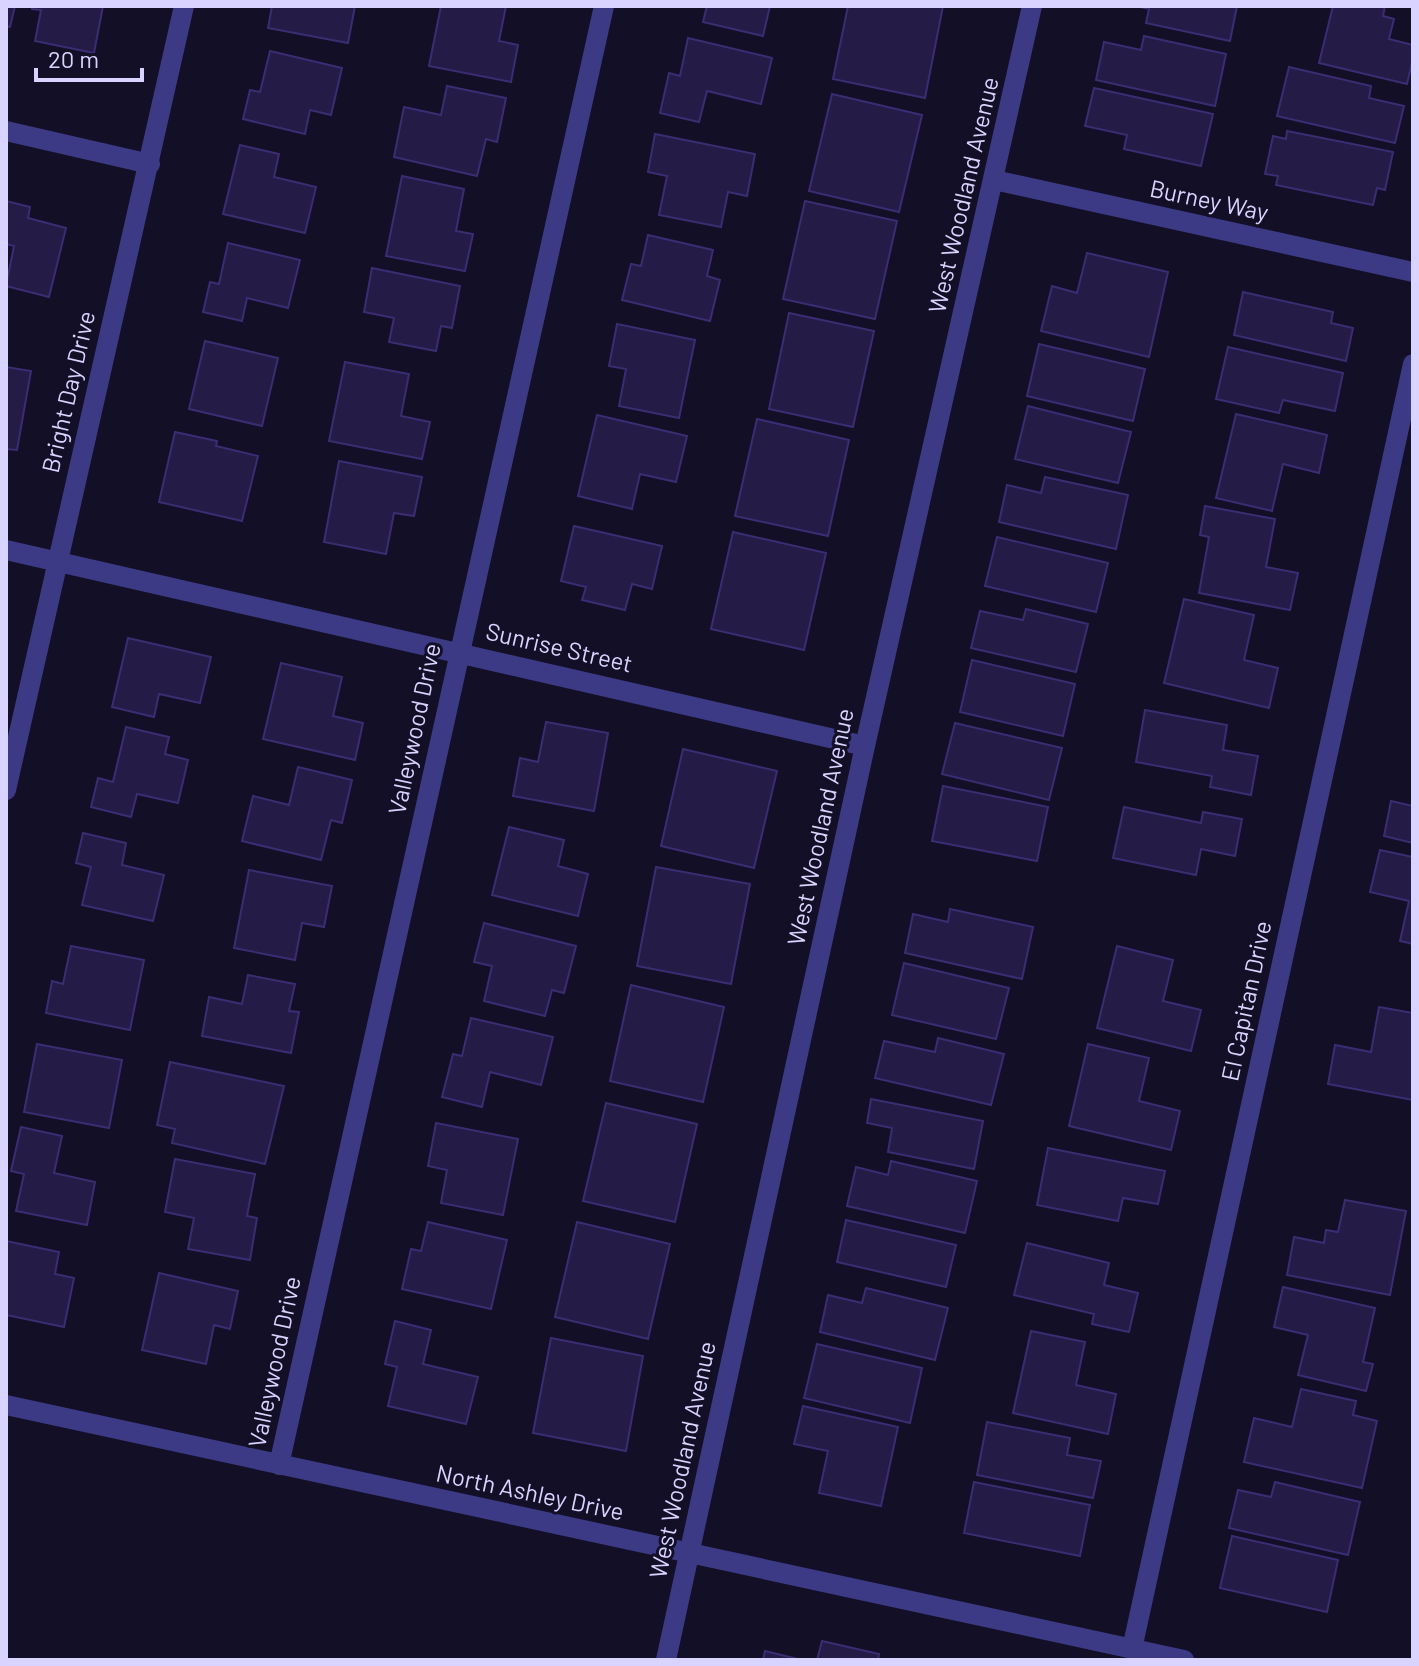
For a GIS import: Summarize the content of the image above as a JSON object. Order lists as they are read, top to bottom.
{
  "streets": {
    "street": [
      "West Woodland Avenue",
      "Burney Way",
      "Bright Day Drive",
      "Sunrise Street",
      "Valleywood Drive",
      "El Capitan Drive",
      "North Ashley Drive"
    ]
  },
  "crossings": [
    ["West Woodland Avenue", "Burney Way"],
    ["West Woodland Avenue", "Sunrise Street"],
    ["West Woodland Avenue", "North Ashley Drive"],
    ["Bright Day Drive", "Sunrise Street"],
    ["Sunrise Street", "Valleywood Drive"],
    ["Valleywood Drive", "North Ashley Drive"],
    ["El Capitan Drive", "North Ashley Drive"]
  ],
  "scale_bar": "20 m"
}
